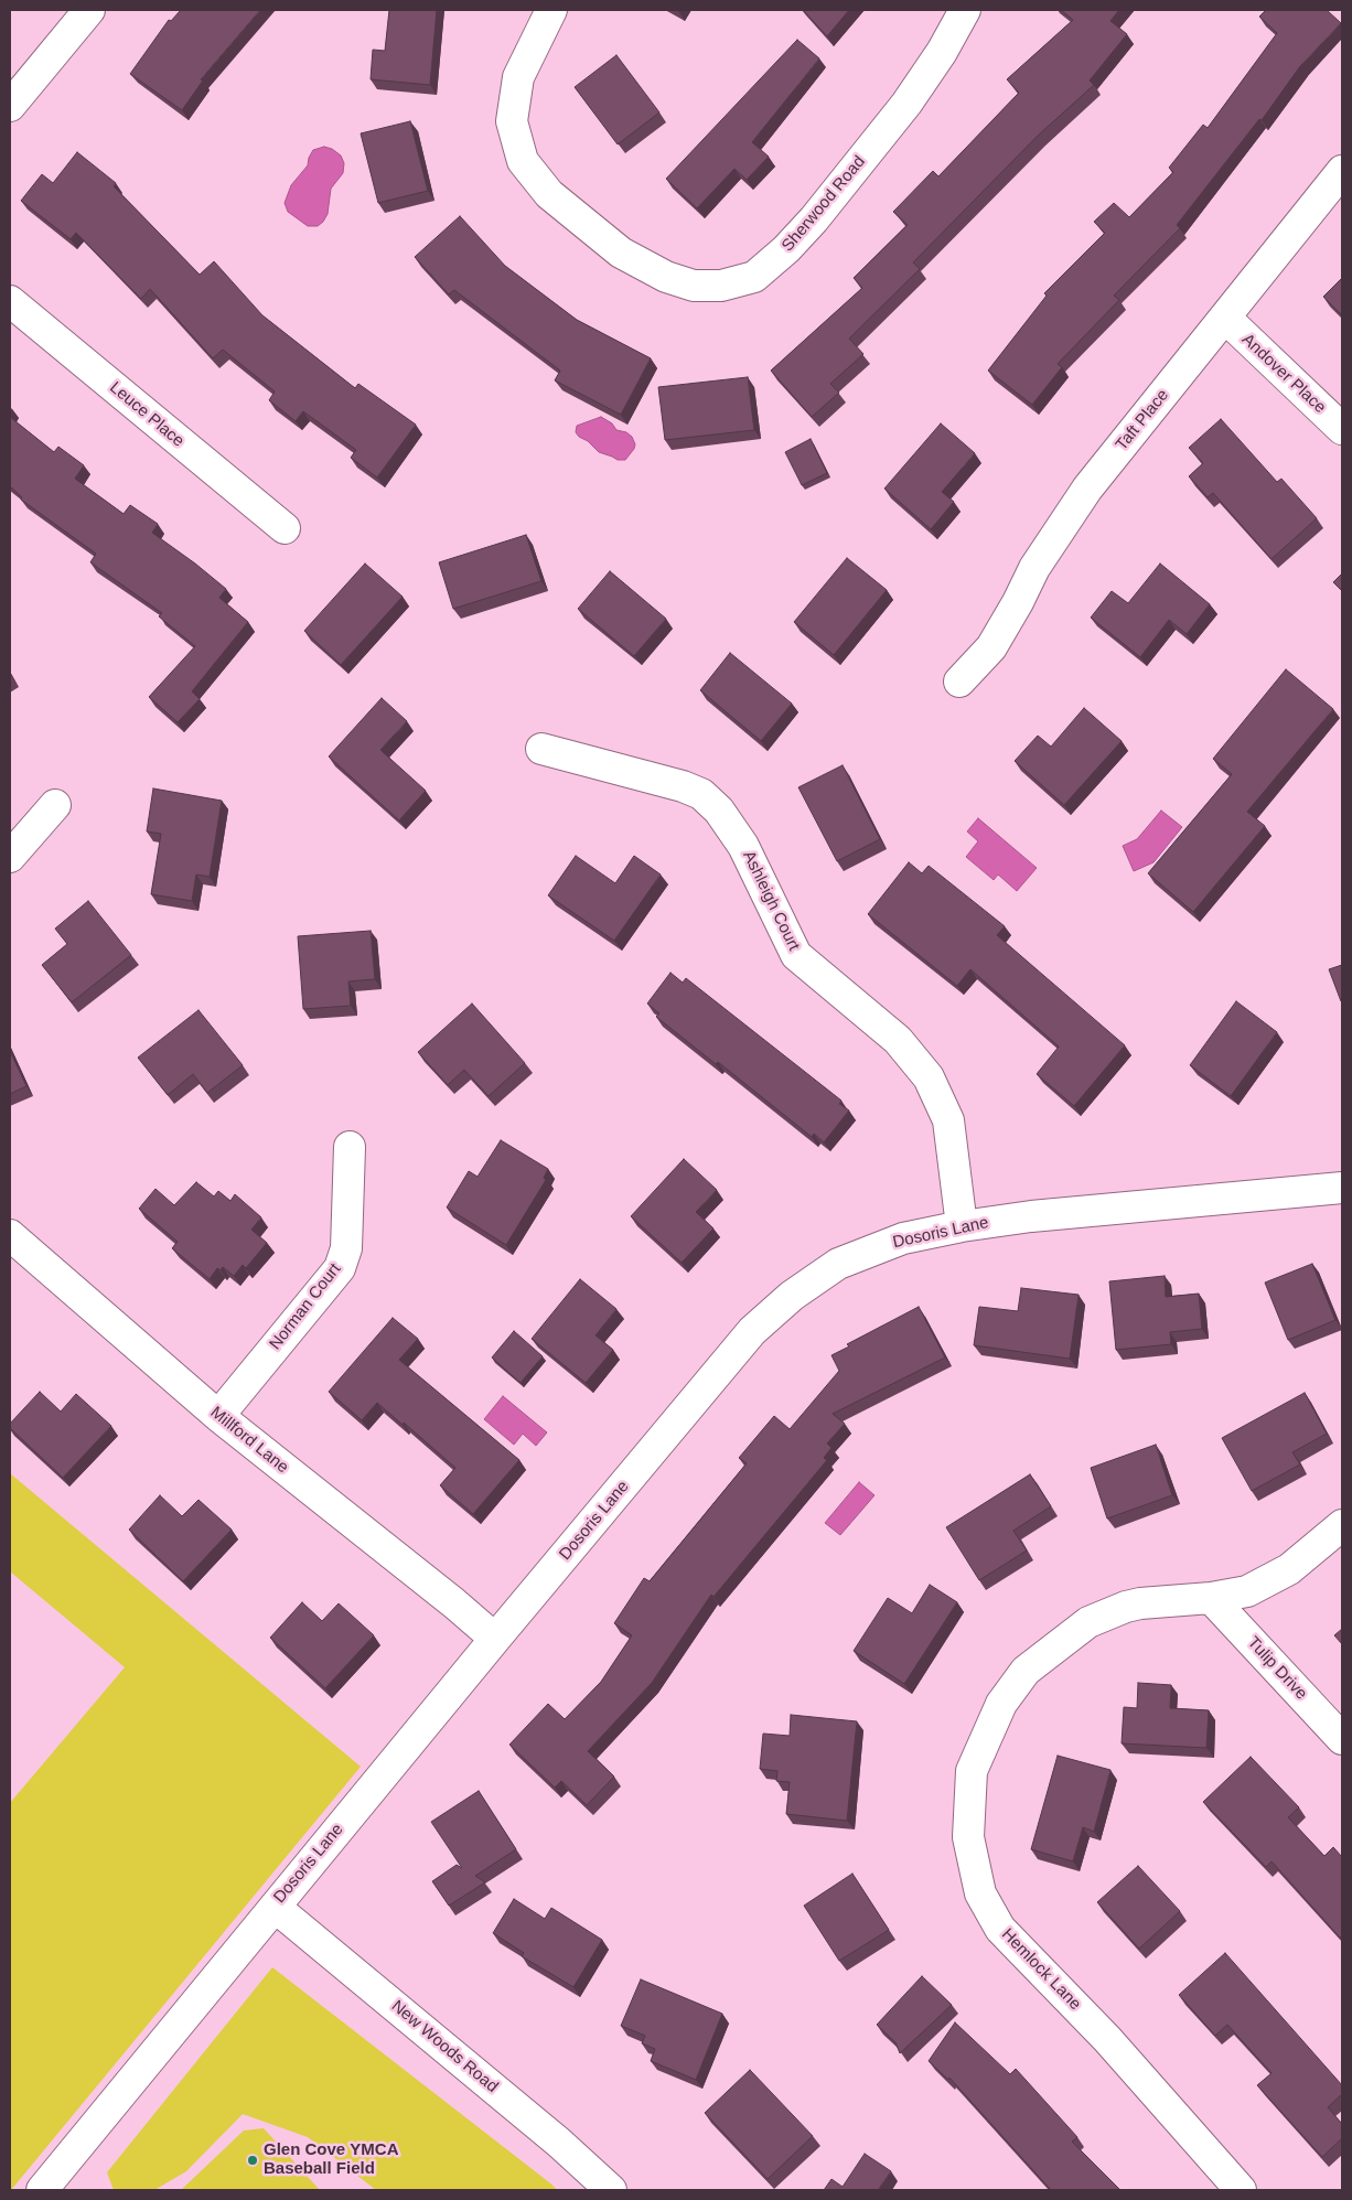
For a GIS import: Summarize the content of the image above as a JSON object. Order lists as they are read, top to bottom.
{
  "streets": {
    "street": [
      "Sherwood Road",
      "Andover Place",
      "Leuce Place",
      "Taft Place",
      "Ashleigh Court",
      "Dosoris Lane",
      "Norman Court",
      "Millford Lane",
      "Tulip Drive",
      "Hemlock Lane",
      "New Woods Road"
    ]
  },
  "crossings": [
    ["Andover Place", "Taft Place"],
    ["Ashleigh Court", "Dosoris Lane"],
    ["Dosoris Lane", "Millford Lane"],
    ["Dosoris Lane", "New Woods Road"],
    ["Norman Court", "Millford Lane"],
    ["Tulip Drive", "Hemlock Lane"]
  ],
  "places": ["Glen Cove YMCA Baseball Field"]
}
